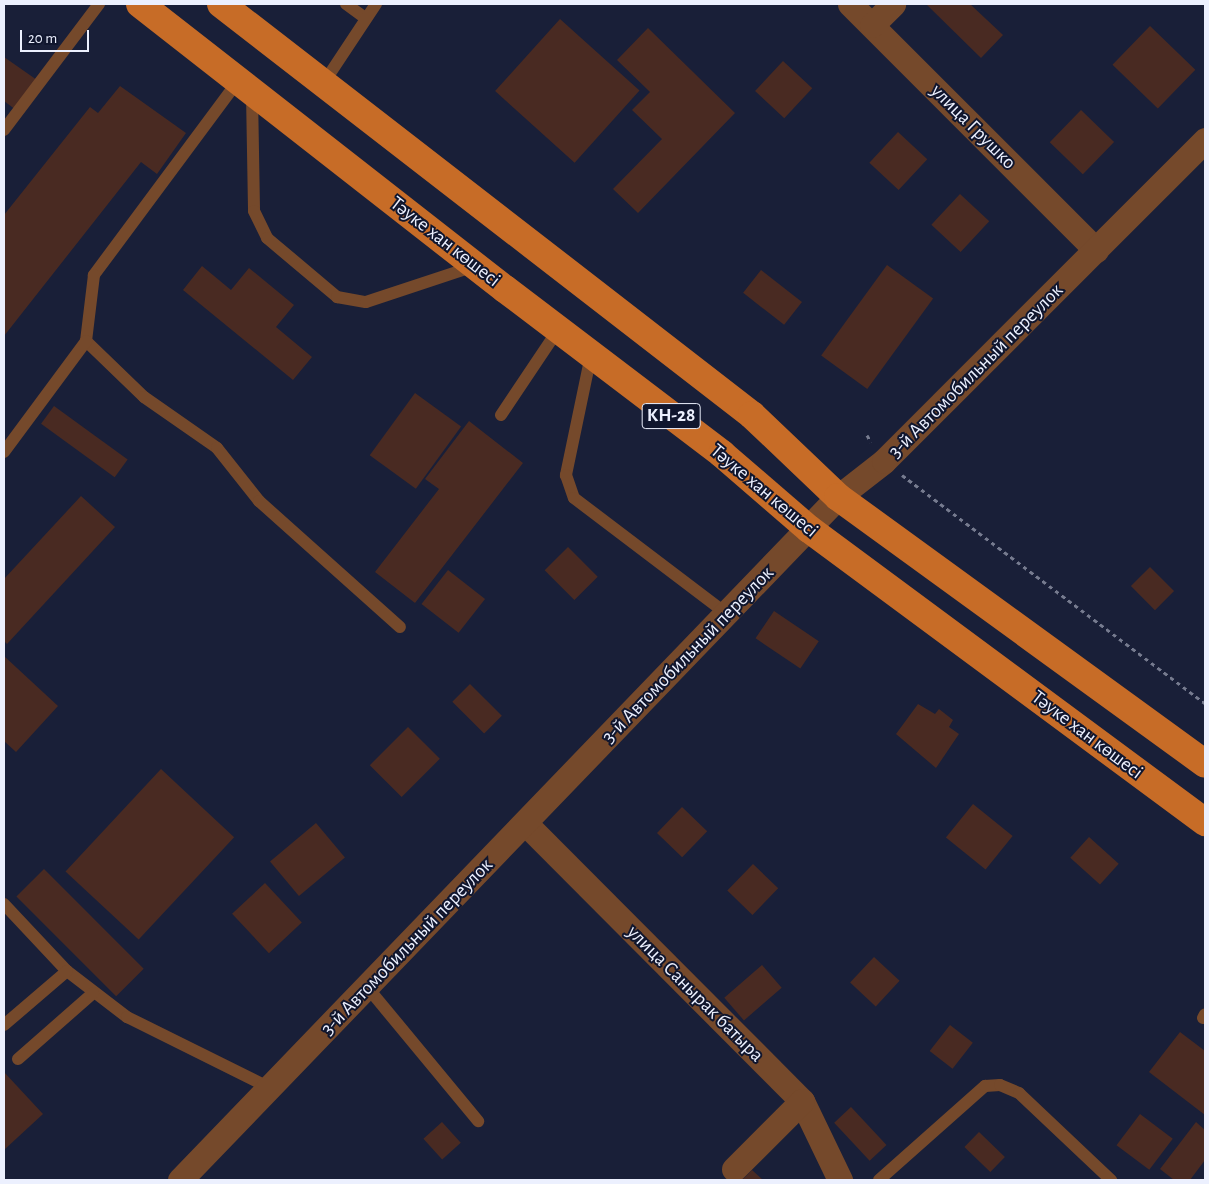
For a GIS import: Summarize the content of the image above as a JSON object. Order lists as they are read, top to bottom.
{
  "streets": {
    "main road": ["Тәуке хан көшесі", "КН-28"],
    "street": ["улица Грушко", "3-й Автомобильный переулок", "улица Санырак батыра"]
  },
  "crossings": [
    ["улица Грушко", "3-й Автомобильный переулок"],
    ["Тәуке хан көшесі", "3-й Автомобильный переулок"],
    ["3-й Автомобильный переулок", "КН-28"],
    ["3-й Автомобильный переулок", "улица Санырак батыра"]
  ],
  "scale_bar": "20 m"
}
